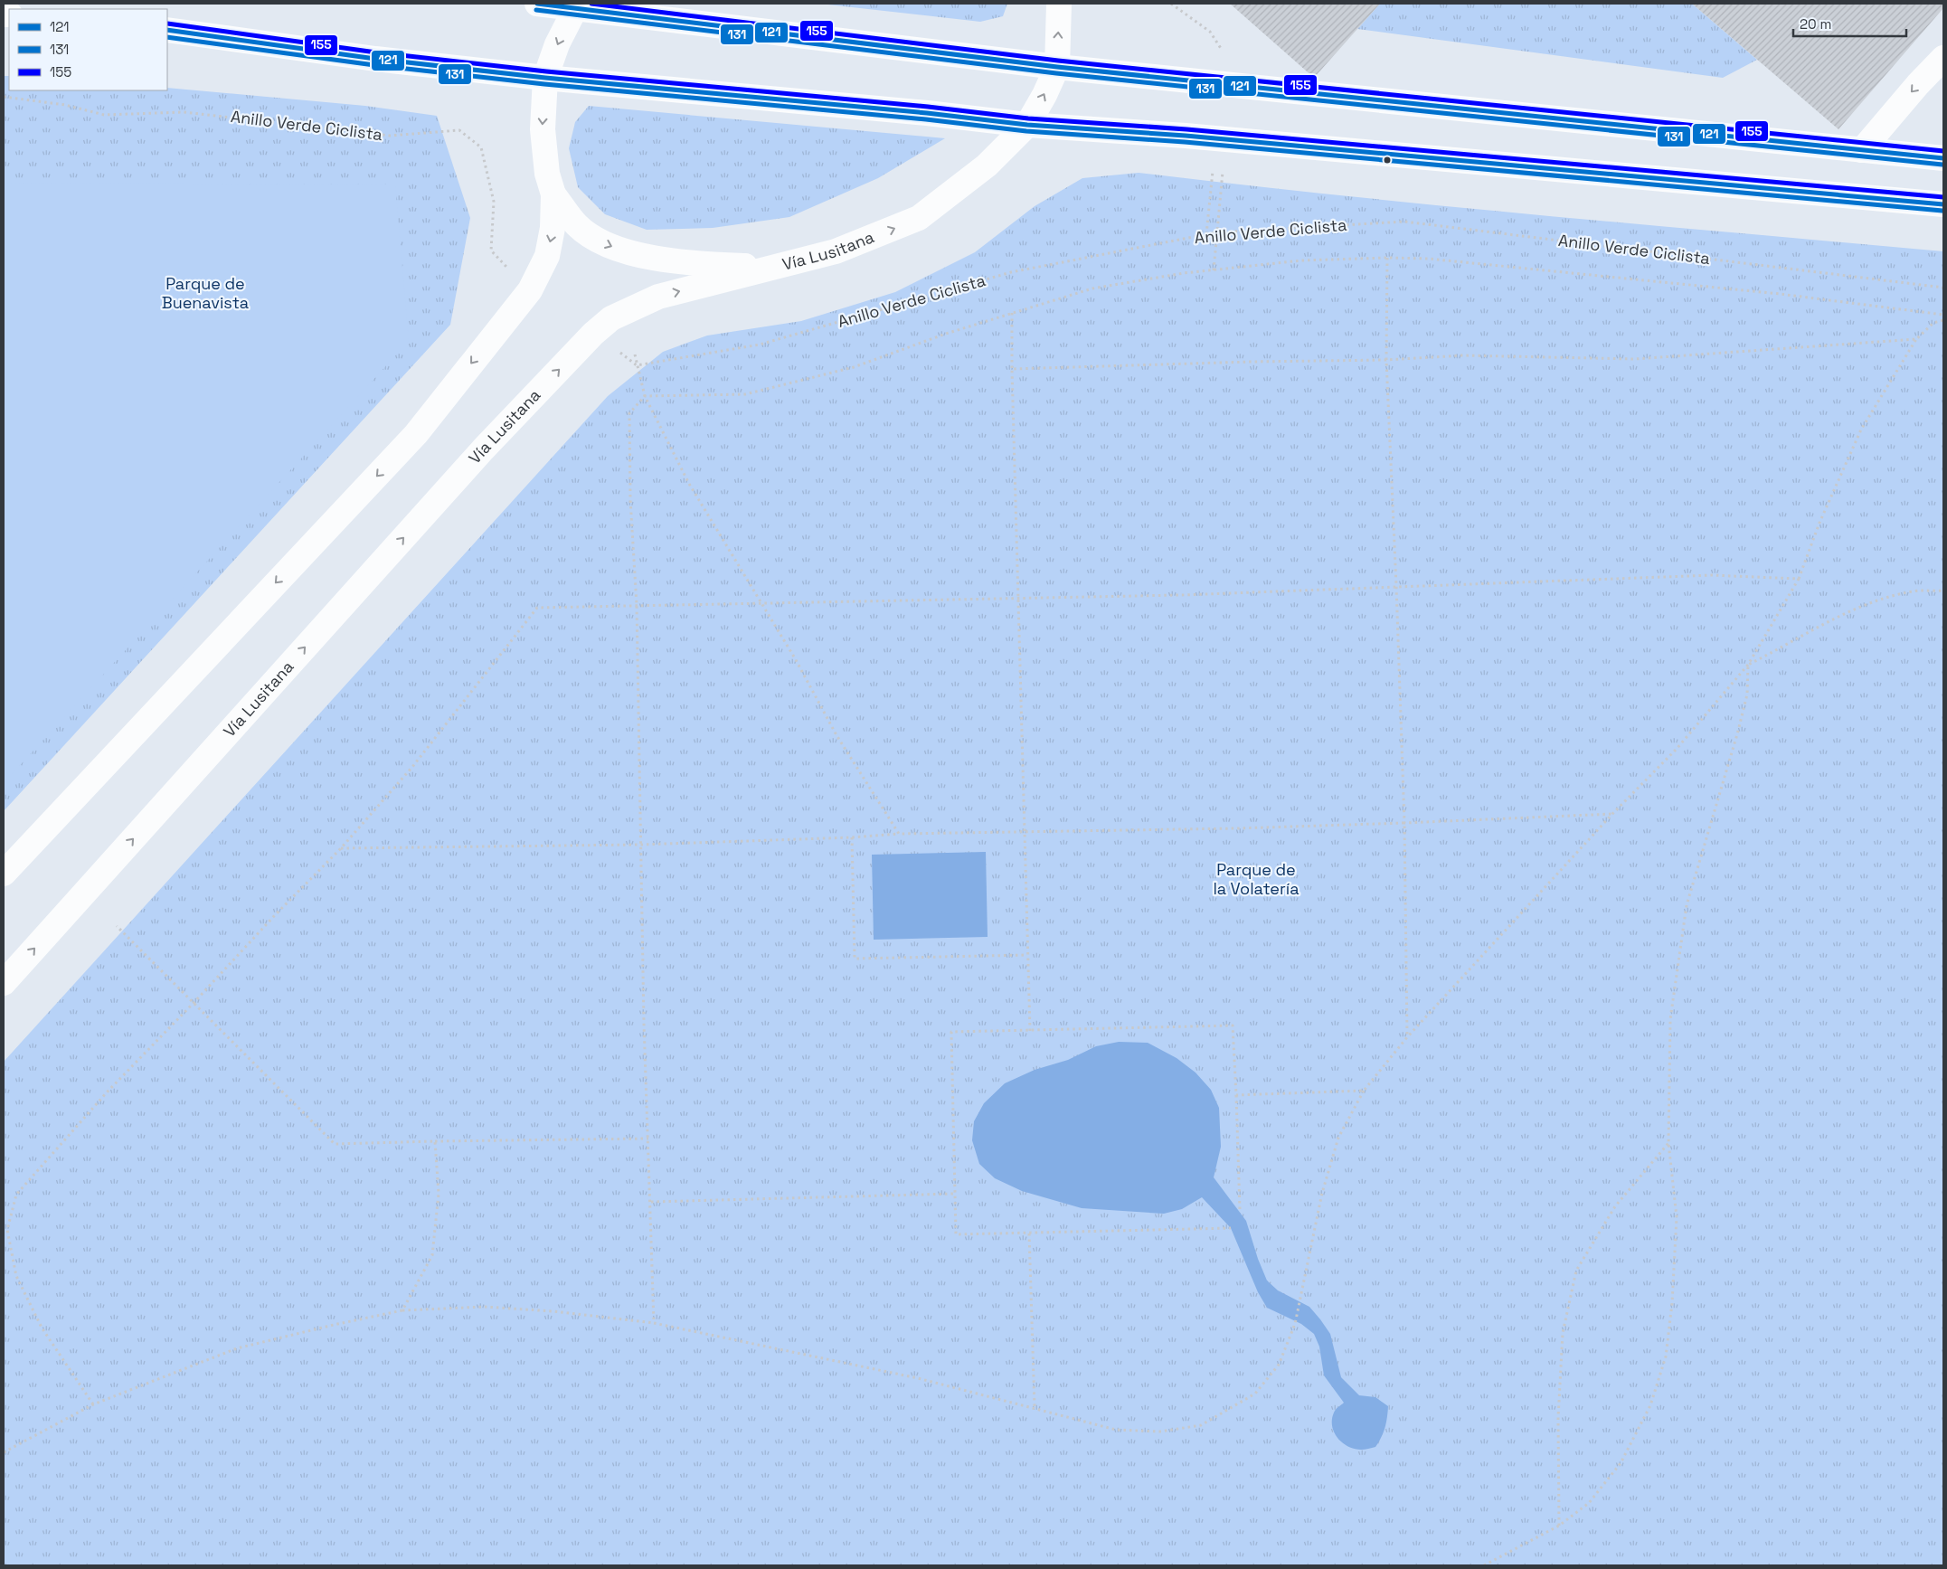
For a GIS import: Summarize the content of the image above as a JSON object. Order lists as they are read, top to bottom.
{
  "streets": {
    "main road": ["Vía Lusitana"],
    "path": ["Anillo Verde Ciclista"]
  },
  "parks": ["Parque de Buenavista", "Parque de la Volatería"],
  "lines": ["transit line 121", "transit line 155", "transit line 131"],
  "legend": ["121", "131", "155"],
  "scale_bar": "20 m"
}
